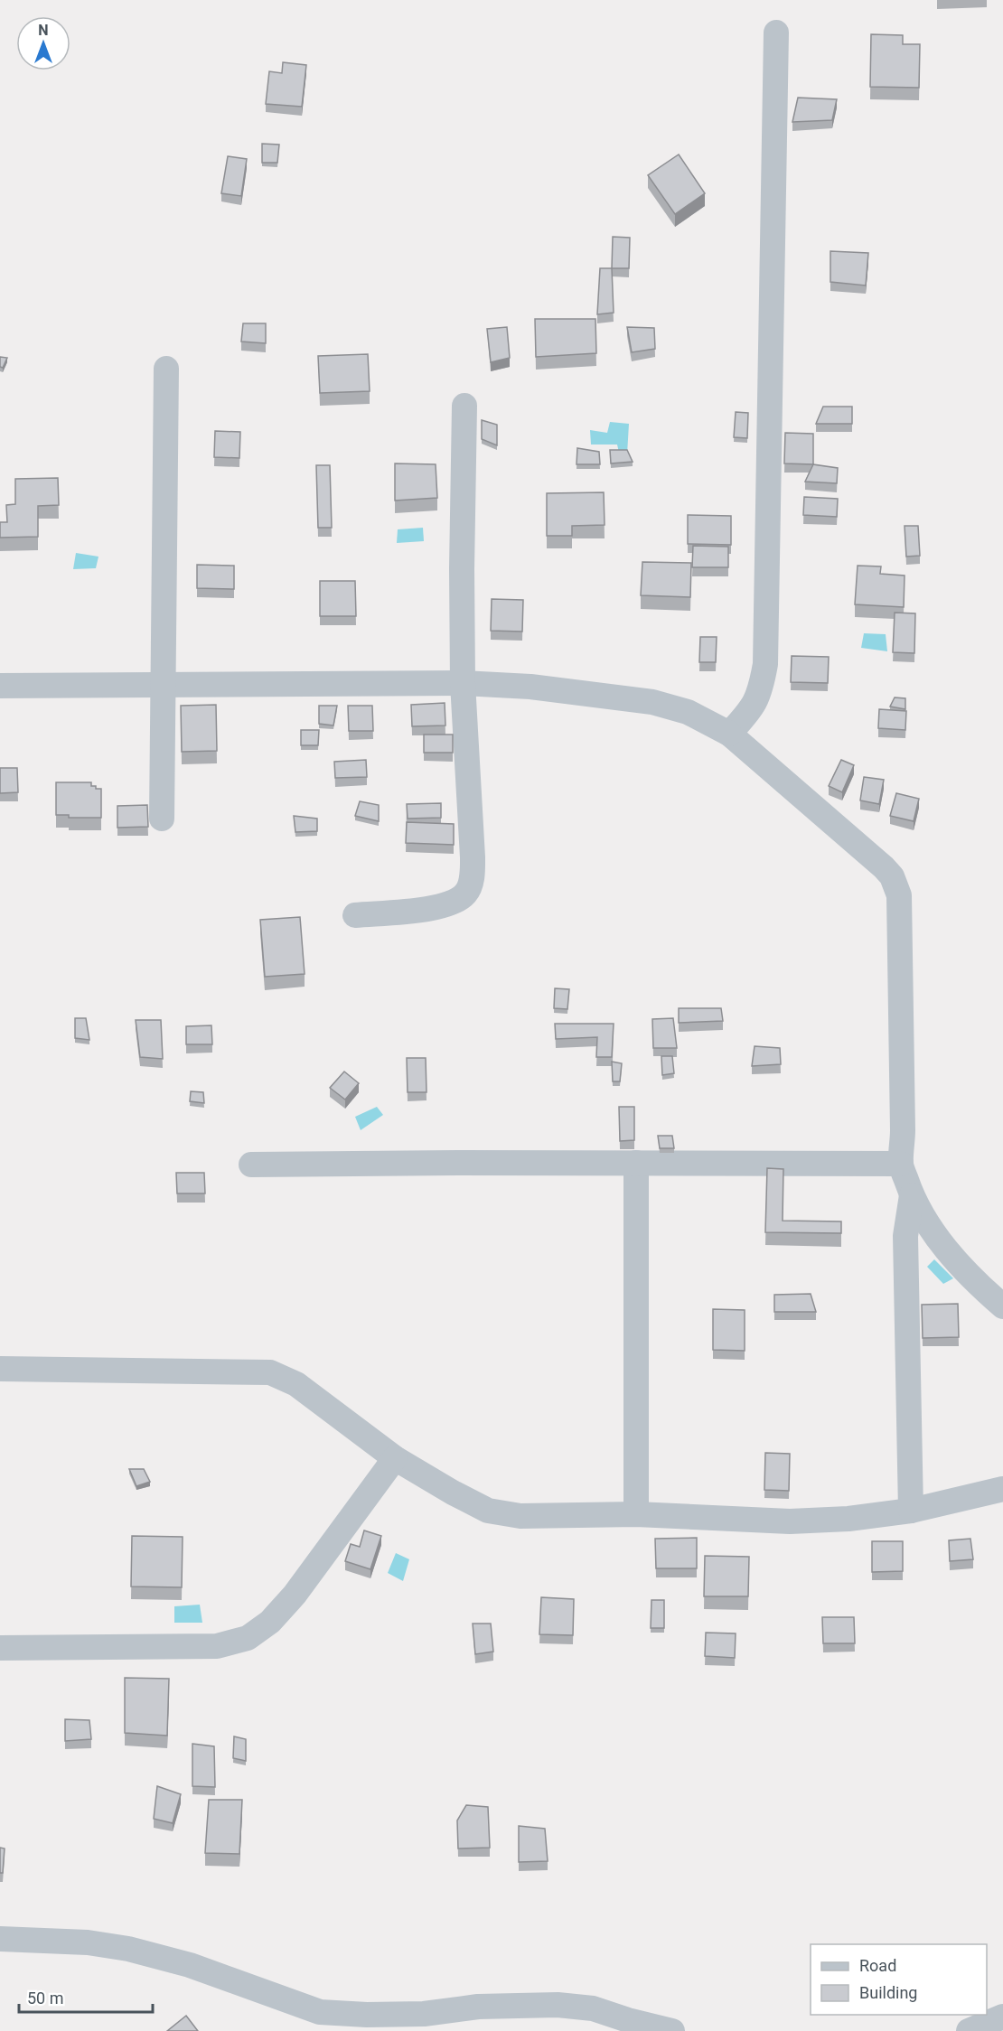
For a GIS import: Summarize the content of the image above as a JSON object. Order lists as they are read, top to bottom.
{
  "legend": ["Road", "Building"],
  "scale_bar": "50 m",
  "north": "top"
}
